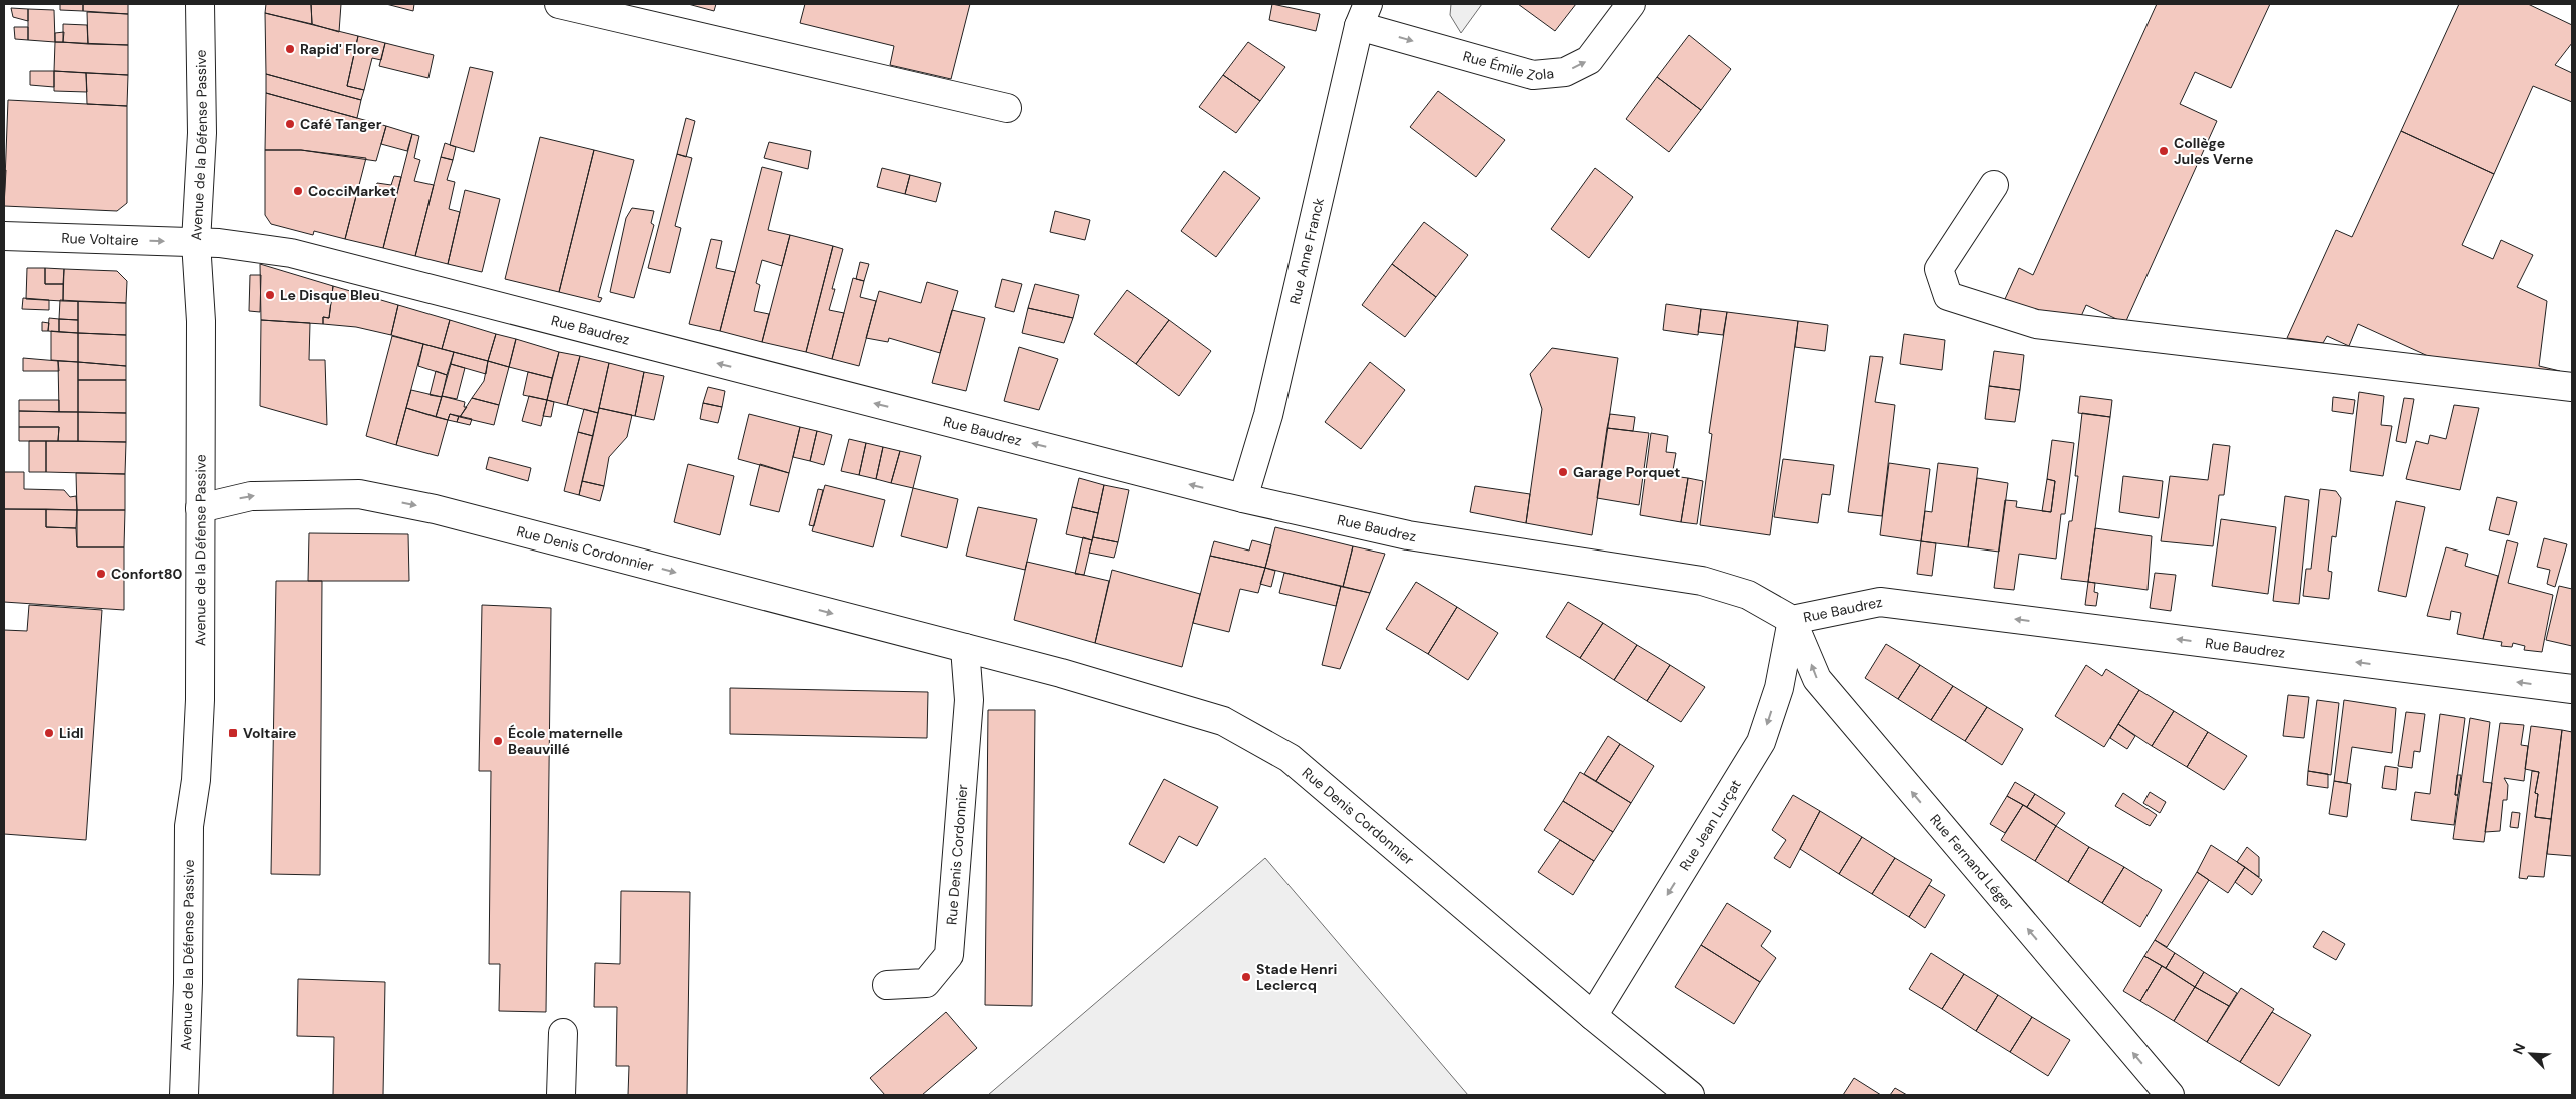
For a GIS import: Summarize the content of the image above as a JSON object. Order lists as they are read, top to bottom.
{
  "streets": {
    "street": [
      "Rue Émile Zola",
      "Avenue de la Défense Passive",
      "Rue Voltaire",
      "Rue Anne Franck",
      "Rue Baudrez",
      "Rue Denis Cordonnier",
      "Rue Jean Lurçat",
      "Rue Fernand Léger"
    ]
  },
  "crossings": [
    ["Rue Émile Zola", "Rue Anne Franck"],
    ["Avenue de la Défense Passive", "Rue Voltaire"],
    ["Avenue de la Défense Passive", "Rue Baudrez"],
    ["Avenue de la Défense Passive", "Rue Denis Cordonnier"],
    ["Rue Voltaire", "Rue Baudrez"],
    ["Rue Anne Franck", "Rue Baudrez"],
    ["Rue Baudrez", "Rue Jean Lurçat"],
    ["Rue Baudrez", "Rue Fernand Léger"],
    ["Rue Denis Cordonnier", "Rue Jean Lurçat"],
    ["Rue Jean Lurçat", "Rue Fernand Léger"]
  ],
  "one_way": [
    "Rue Émile Zola",
    "Rue Voltaire",
    "Rue Baudrez",
    "Rue Denis Cordonnier",
    "Rue Jean Lurçat",
    "Rue Fernand Léger"
  ],
  "places": {
    "other": [
      "Rapid' Flore",
      "Café Tanger",
      "Collège Jules Verne",
      "CocciMarket",
      "Le Disque Bleu",
      "Garage Porquet",
      "Confort80",
      "Lidl",
      "École maternelle Beauvillé",
      "Stade Henri Leclercq"
    ],
    "transit": ["Voltaire"]
  },
  "north": "top left"
}
